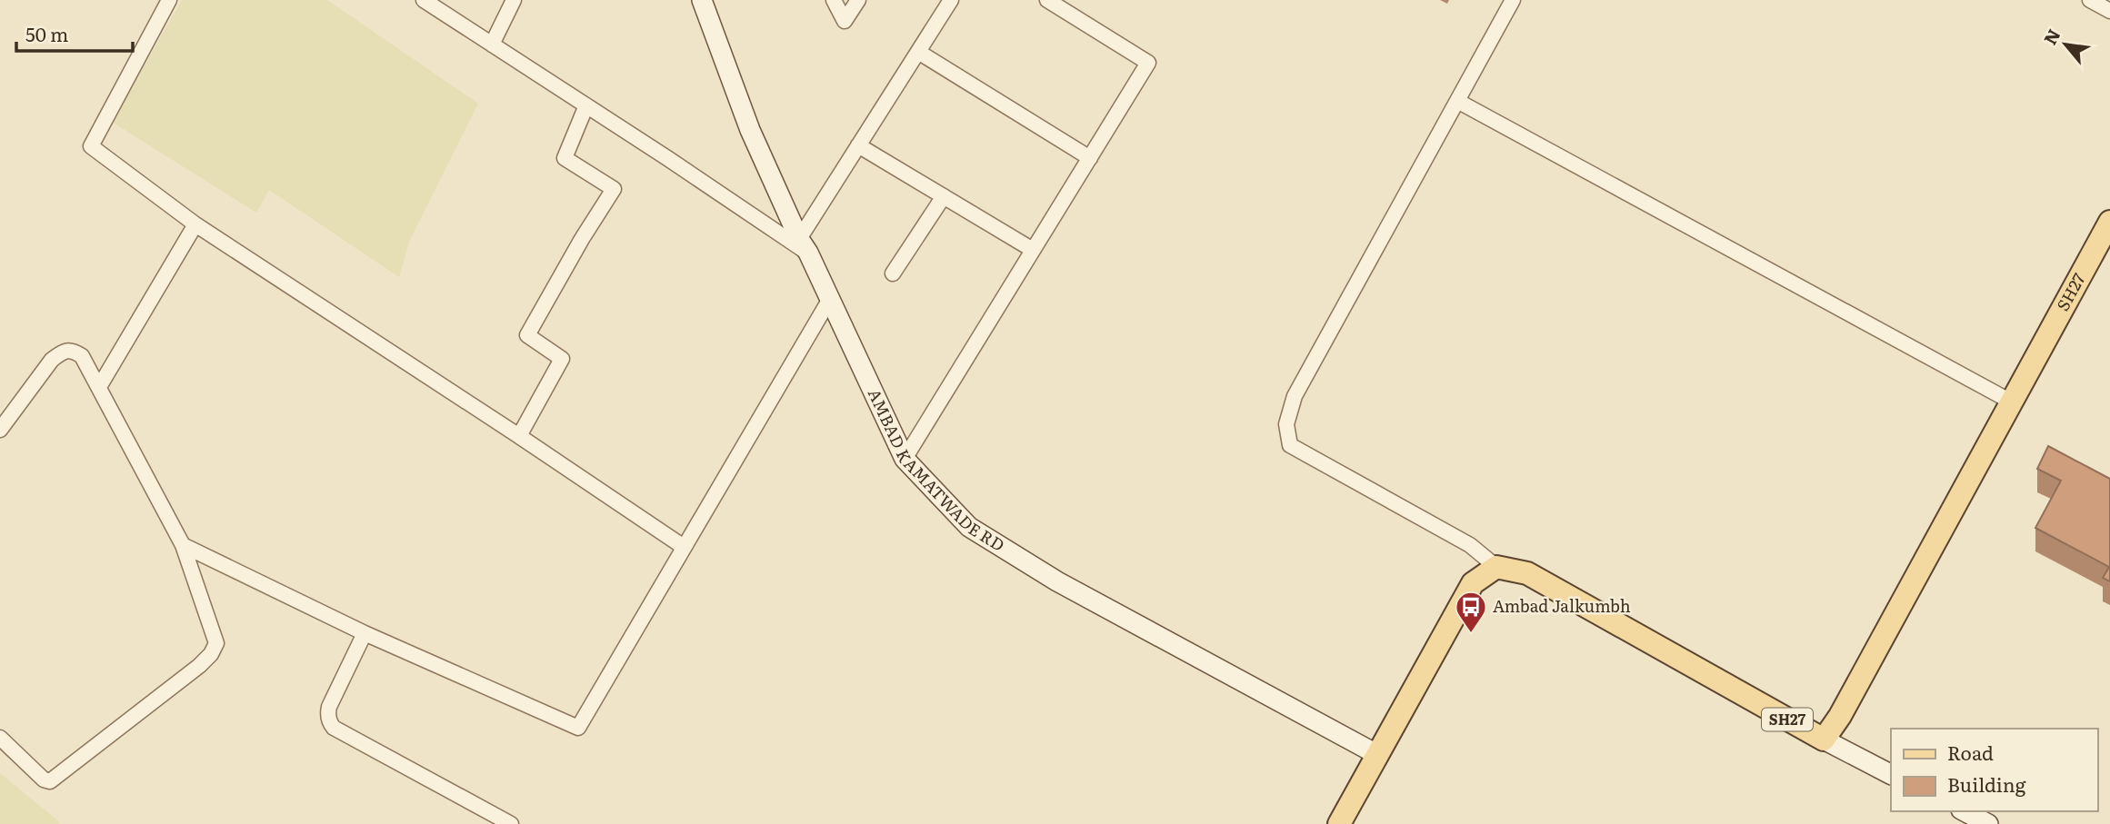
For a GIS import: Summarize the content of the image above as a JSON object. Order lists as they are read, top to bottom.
{
  "streets": {
    "main road": ["SH27"],
    "street": ["AMBAD KAMATWADE RD"]
  },
  "places": {
    "bus stop": ["Ambad Jalkumbh"]
  },
  "legend": ["Road", "Building"],
  "scale_bar": "50 m",
  "north": "top left"
}
